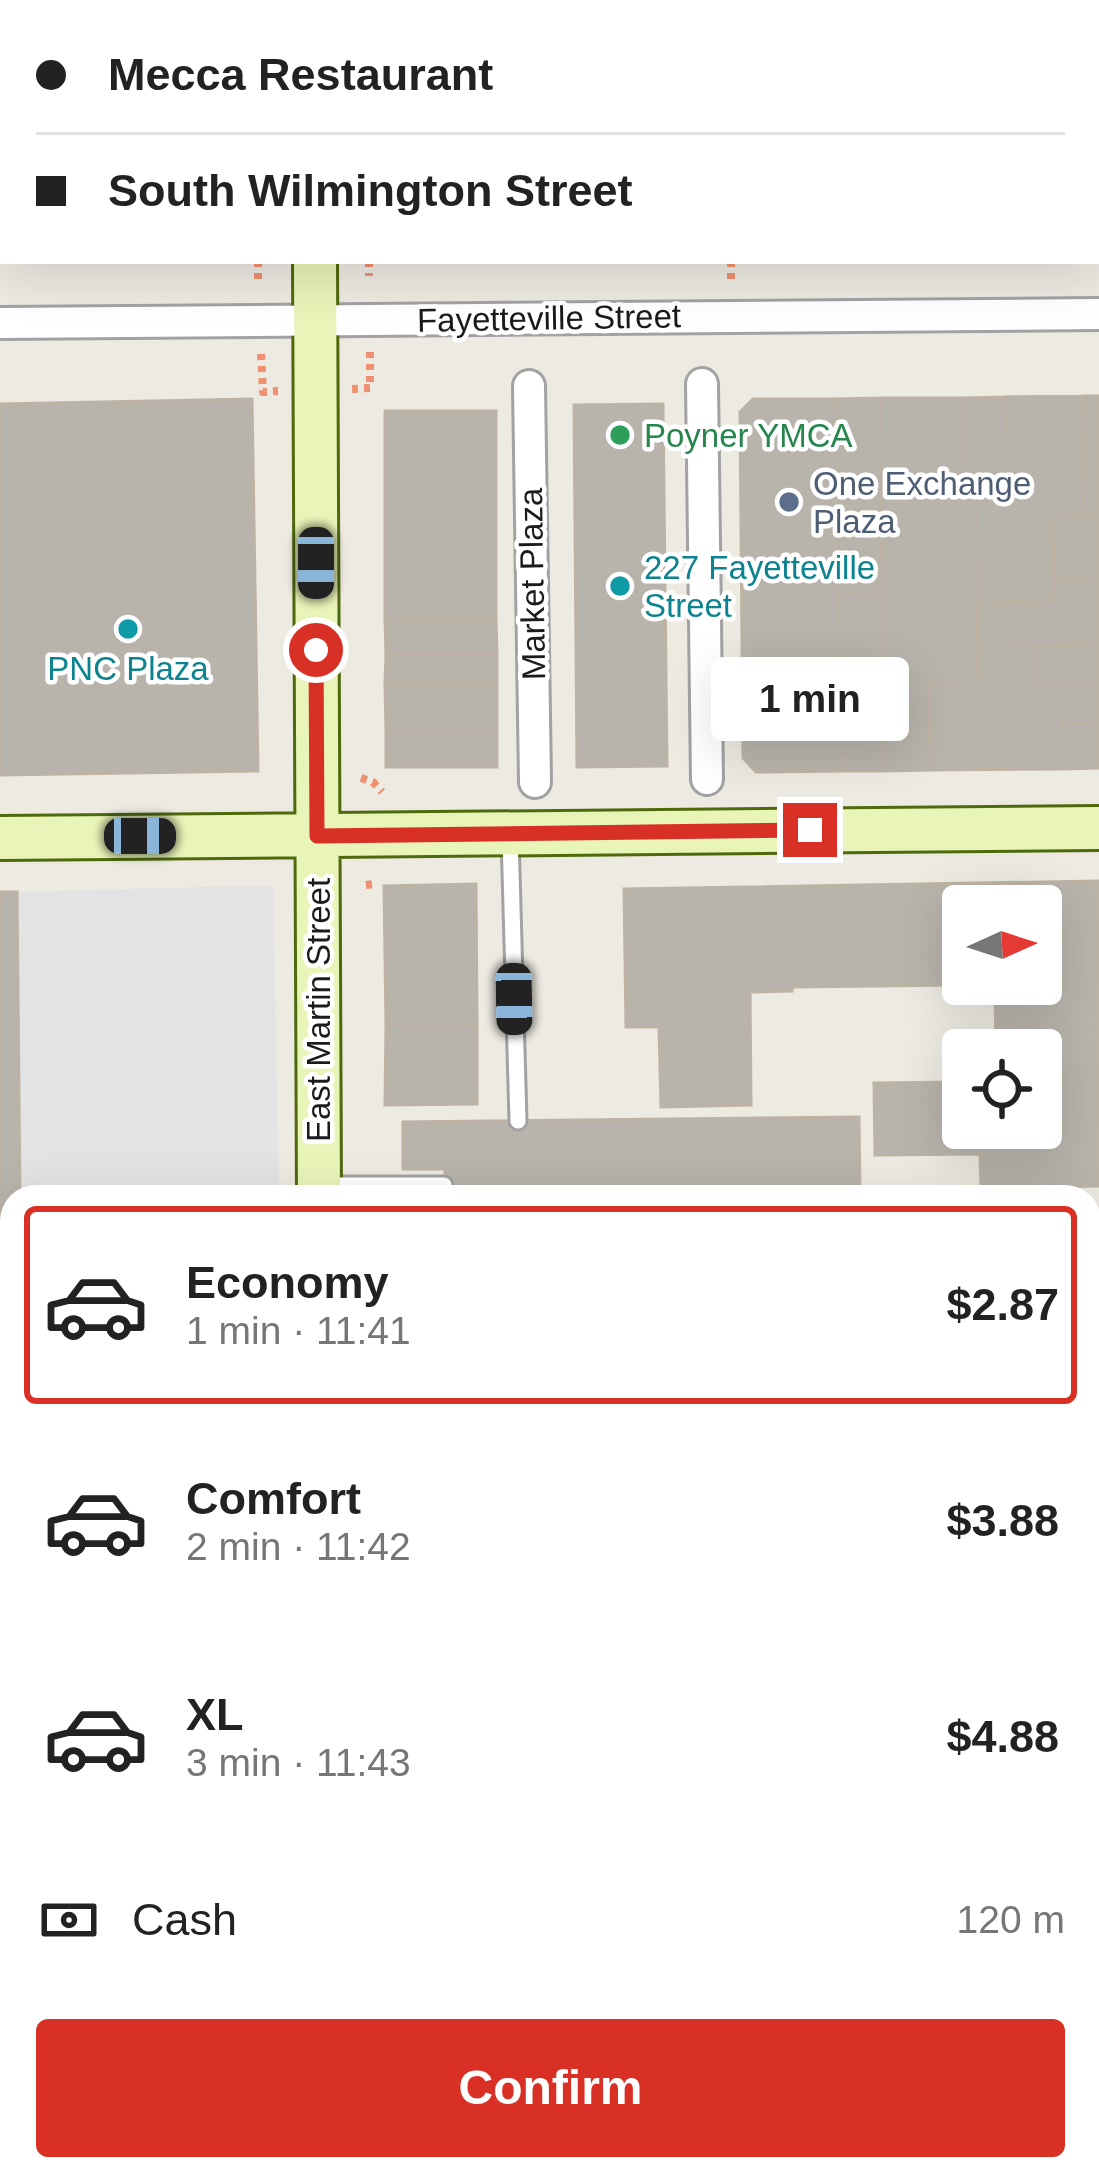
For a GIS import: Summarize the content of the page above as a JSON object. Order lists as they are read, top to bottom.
{
  "streets": {
    "main road": ["East Martin Street"],
    "street": ["Fayetteville Street", "Market Plaza"]
  },
  "crossings": [
    ["Fayetteville Street", "East Martin Street"]
  ],
  "places": [
    "Poyner YMCA",
    "One Exchange Plaza",
    "227 Fayetteville Street",
    "PNC Plaza"
  ],
  "north": "right",
  "page": {
    "banner": ["Mecca Restaurant", "South Wilmington Street"],
    "bubble": "1 min",
    "list": [
      {
        "name": "Economy",
        "note": "1 min · 11:41",
        "value": "$2.87"
      },
      {
        "name": "Comfort",
        "note": "2 min · 11:42",
        "value": "$3.88"
      },
      {
        "name": "XL",
        "note": "3 min · 11:43",
        "value": "$4.88"
      }
    ],
    "pay": ["Cash", "120 m"],
    "buttons": "Confirm"
  }
}
